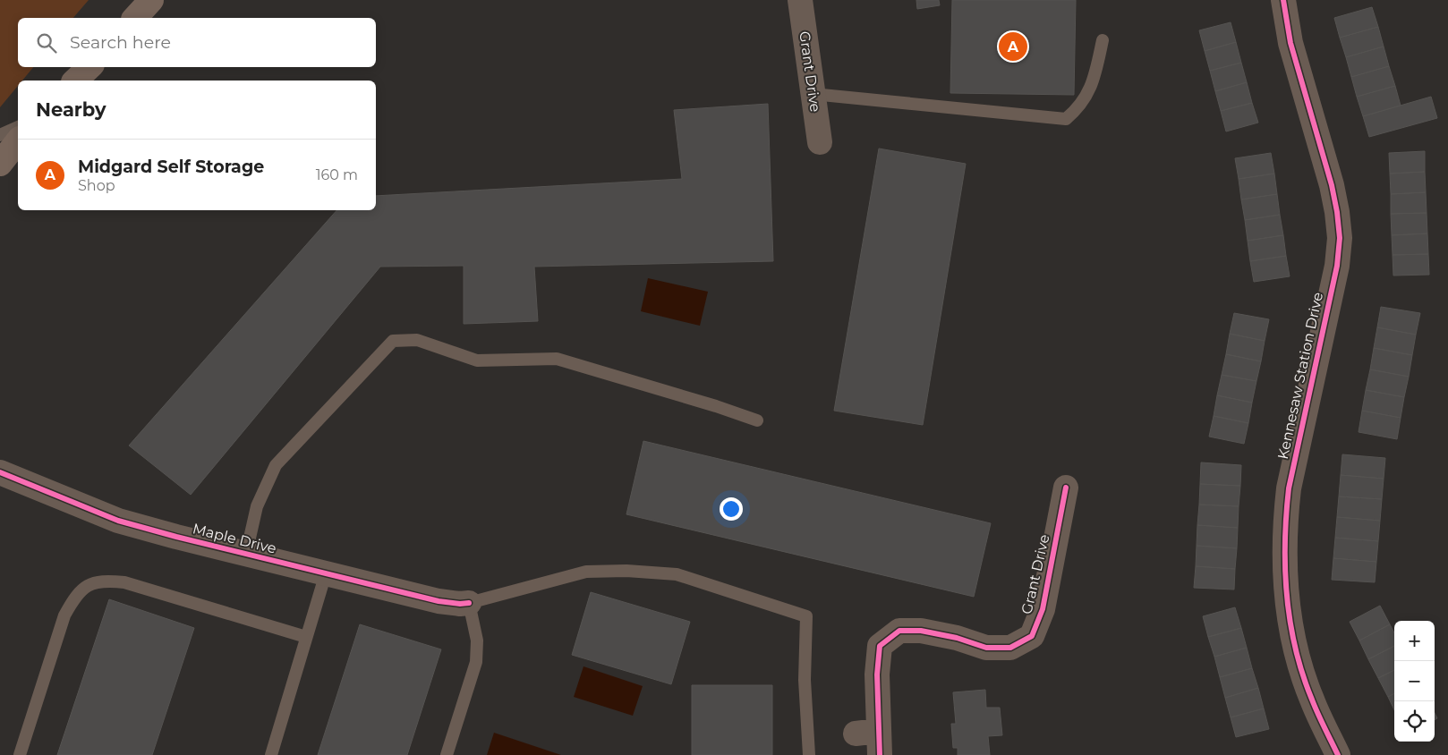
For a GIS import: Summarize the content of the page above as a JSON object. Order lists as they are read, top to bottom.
{
  "streets": {
    "street": ["Grant Drive", "Kennesaw Station Drive", "Maple Drive"]
  },
  "page": {
    "search": "Search here",
    "pins": "A",
    "heading": "Nearby",
    "list": [
      {
        "mark": "A",
        "name": "Midgard Self Storage",
        "note": "Shop",
        "value": "160 m"
      }
    ],
    "map_buttons": ["+", "−"]
  }
}
